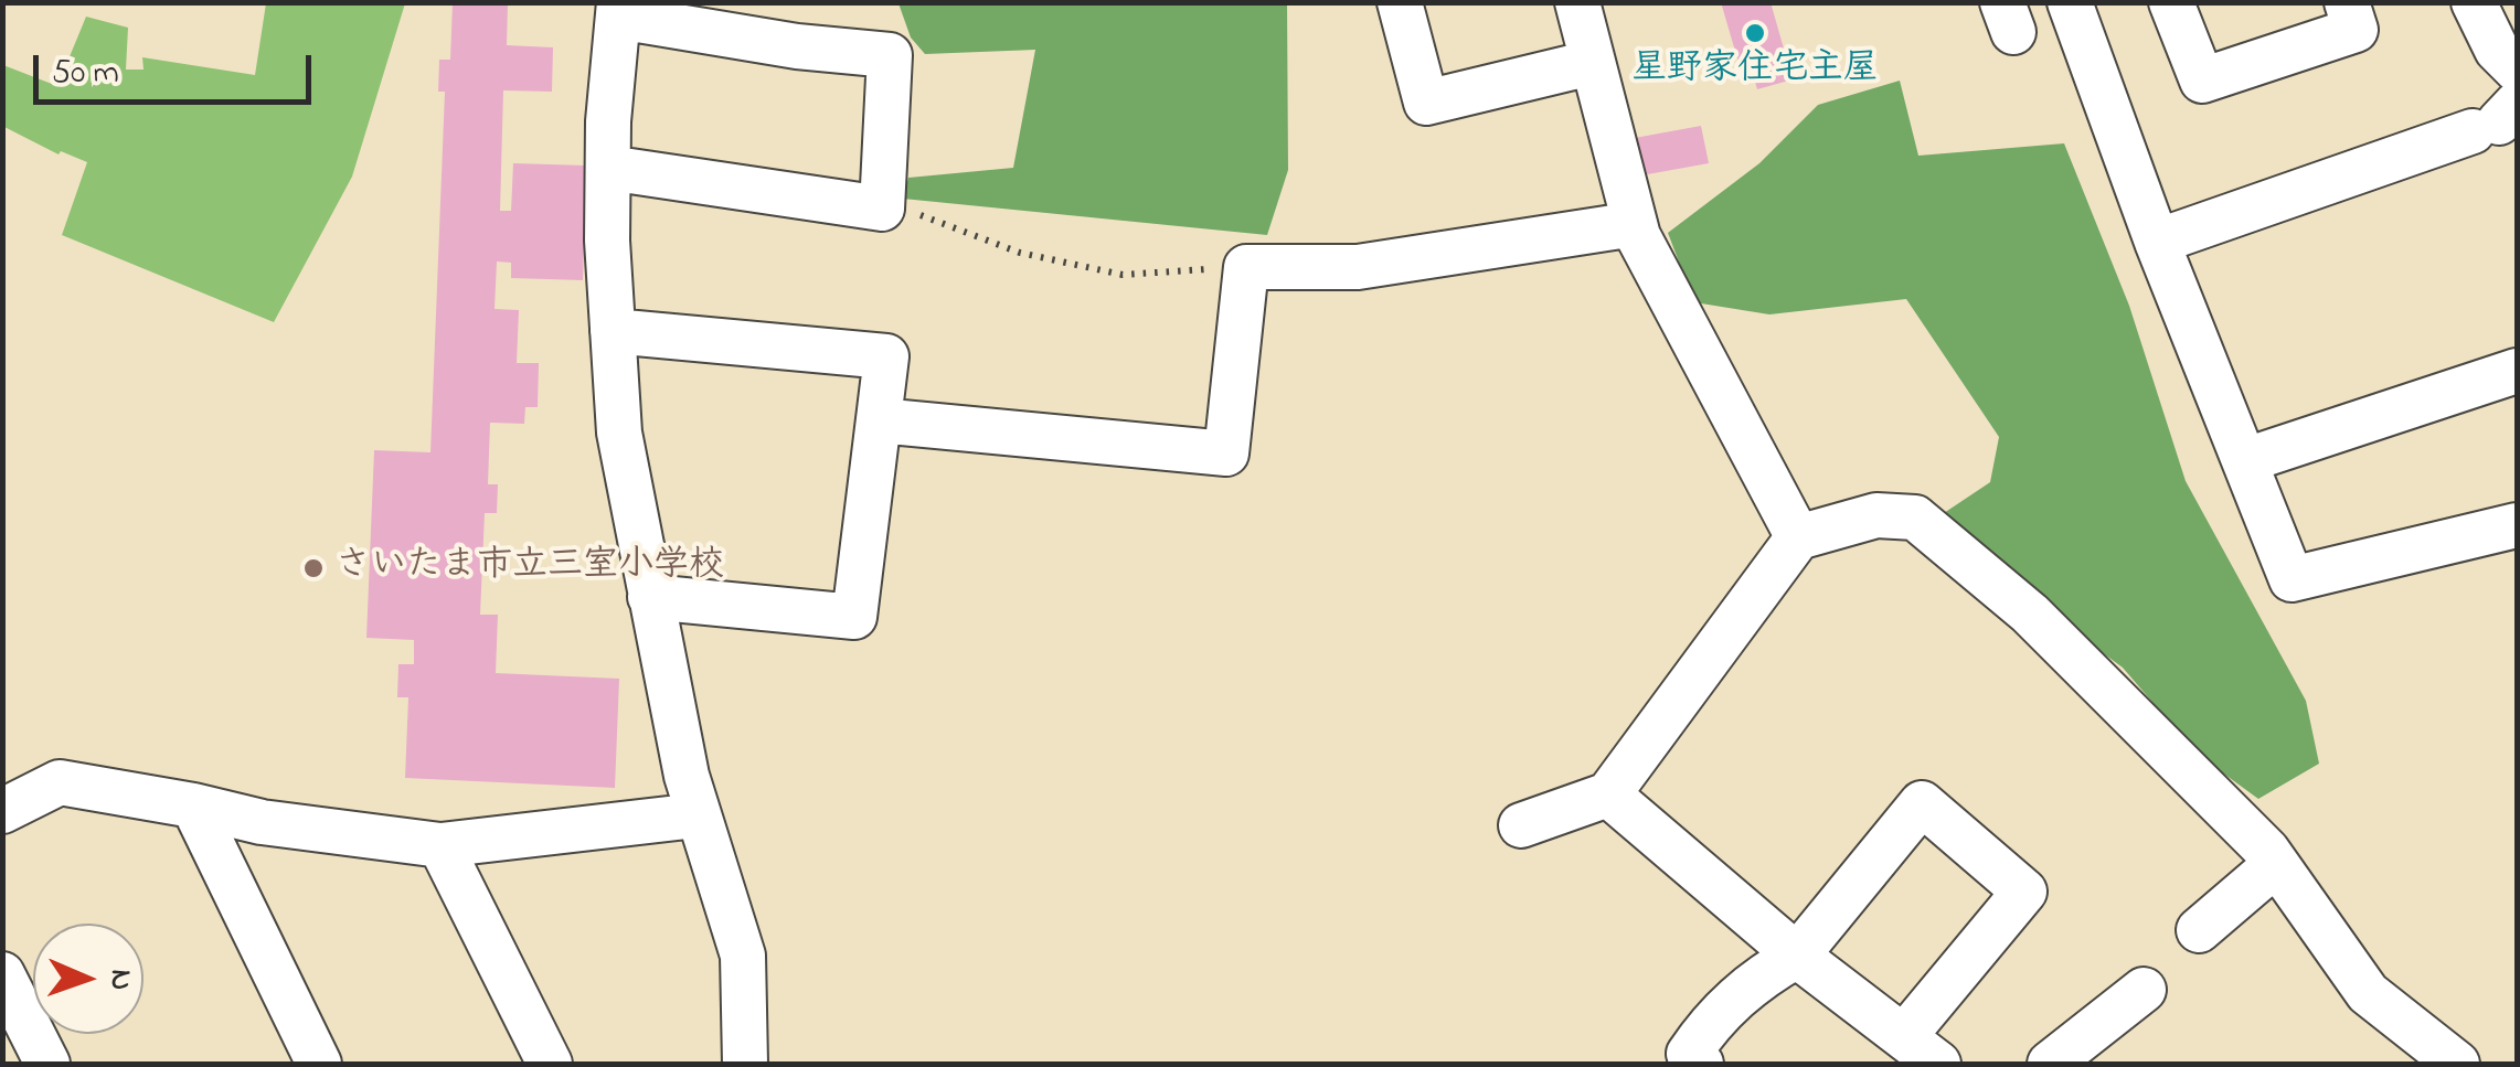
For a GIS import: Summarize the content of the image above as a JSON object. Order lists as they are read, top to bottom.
{
  "places": ["星野家住宅主屋", "さいたま市立三室小学校"],
  "scale_bar": "50 m",
  "north": "right"
}
